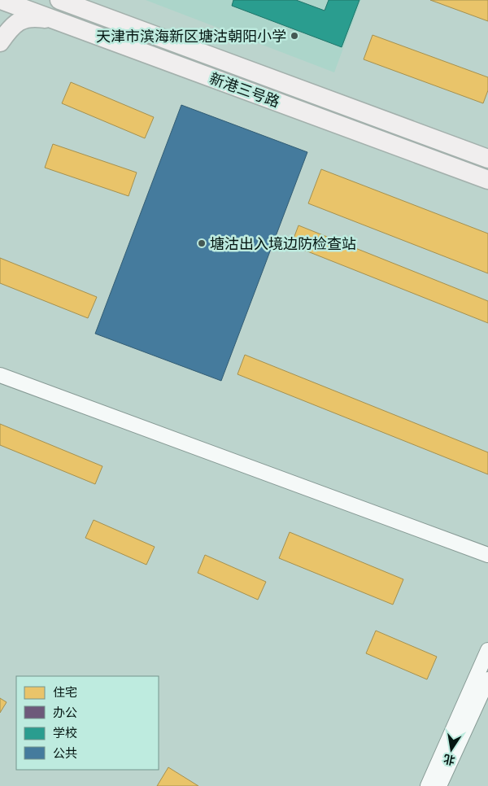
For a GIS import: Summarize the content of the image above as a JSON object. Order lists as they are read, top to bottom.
{
  "streets": {
    "main road": ["新港三号路"]
  },
  "places": ["天津市滨海新区塘沽朝阳小学", "塘沽出入境边防检查站"],
  "legend": [
    "住宅",
    "办公",
    "学校",
    "公共"
  ],
  "north": "bottom"
}
